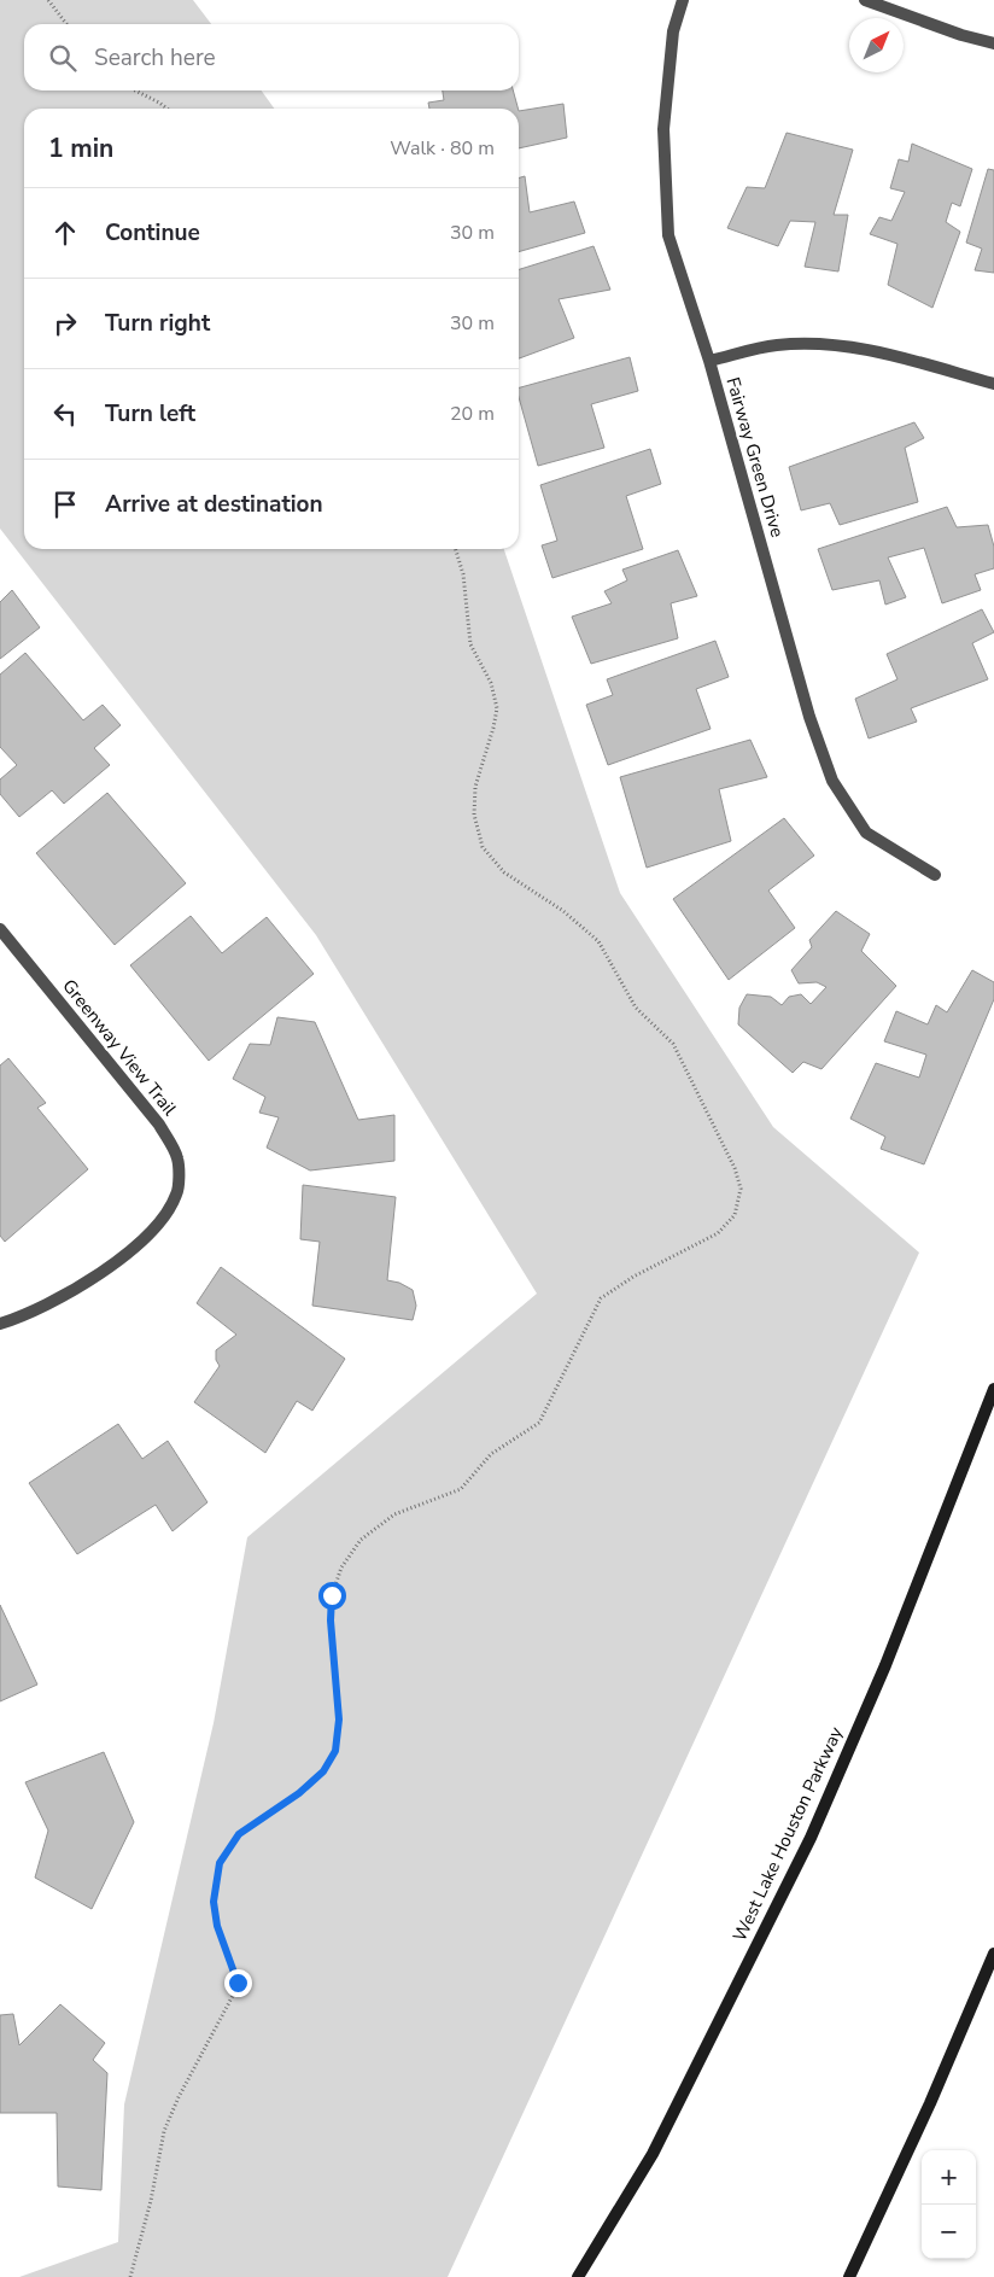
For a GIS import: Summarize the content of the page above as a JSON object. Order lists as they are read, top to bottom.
{
  "streets": {
    "main road": ["West Lake Houston Parkway"],
    "street": ["Fairway Green Drive", "Greenway View Trail"]
  },
  "north": "top right",
  "page": {
    "search": "Search here",
    "heading": ["1 min", "Walk · 80 m"],
    "list": [
      ["Continue", "30 m"],
      ["Turn right", "30 m"],
      ["Turn left", "20 m"],
      "Arrive at destination"
    ],
    "map_buttons": ["+", "−"]
  }
}
